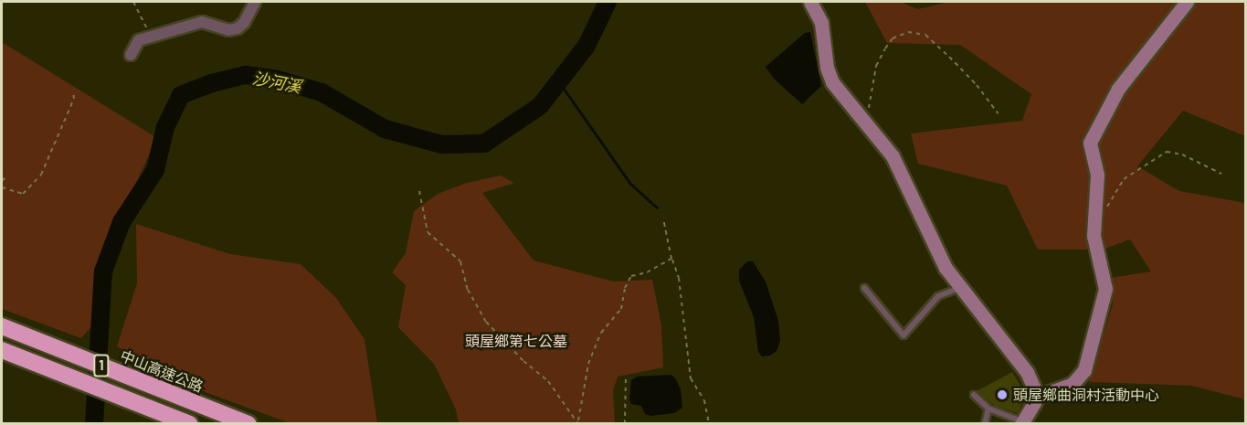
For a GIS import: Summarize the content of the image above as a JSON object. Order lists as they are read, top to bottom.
{
  "streets": {
    "highway": ["1", "中山高速公路"]
  },
  "water": ["沙河溪"],
  "parks": ["頭屋鄉第七公墓"],
  "places": ["頭屋鄉曲洞村活動中心"]
}
